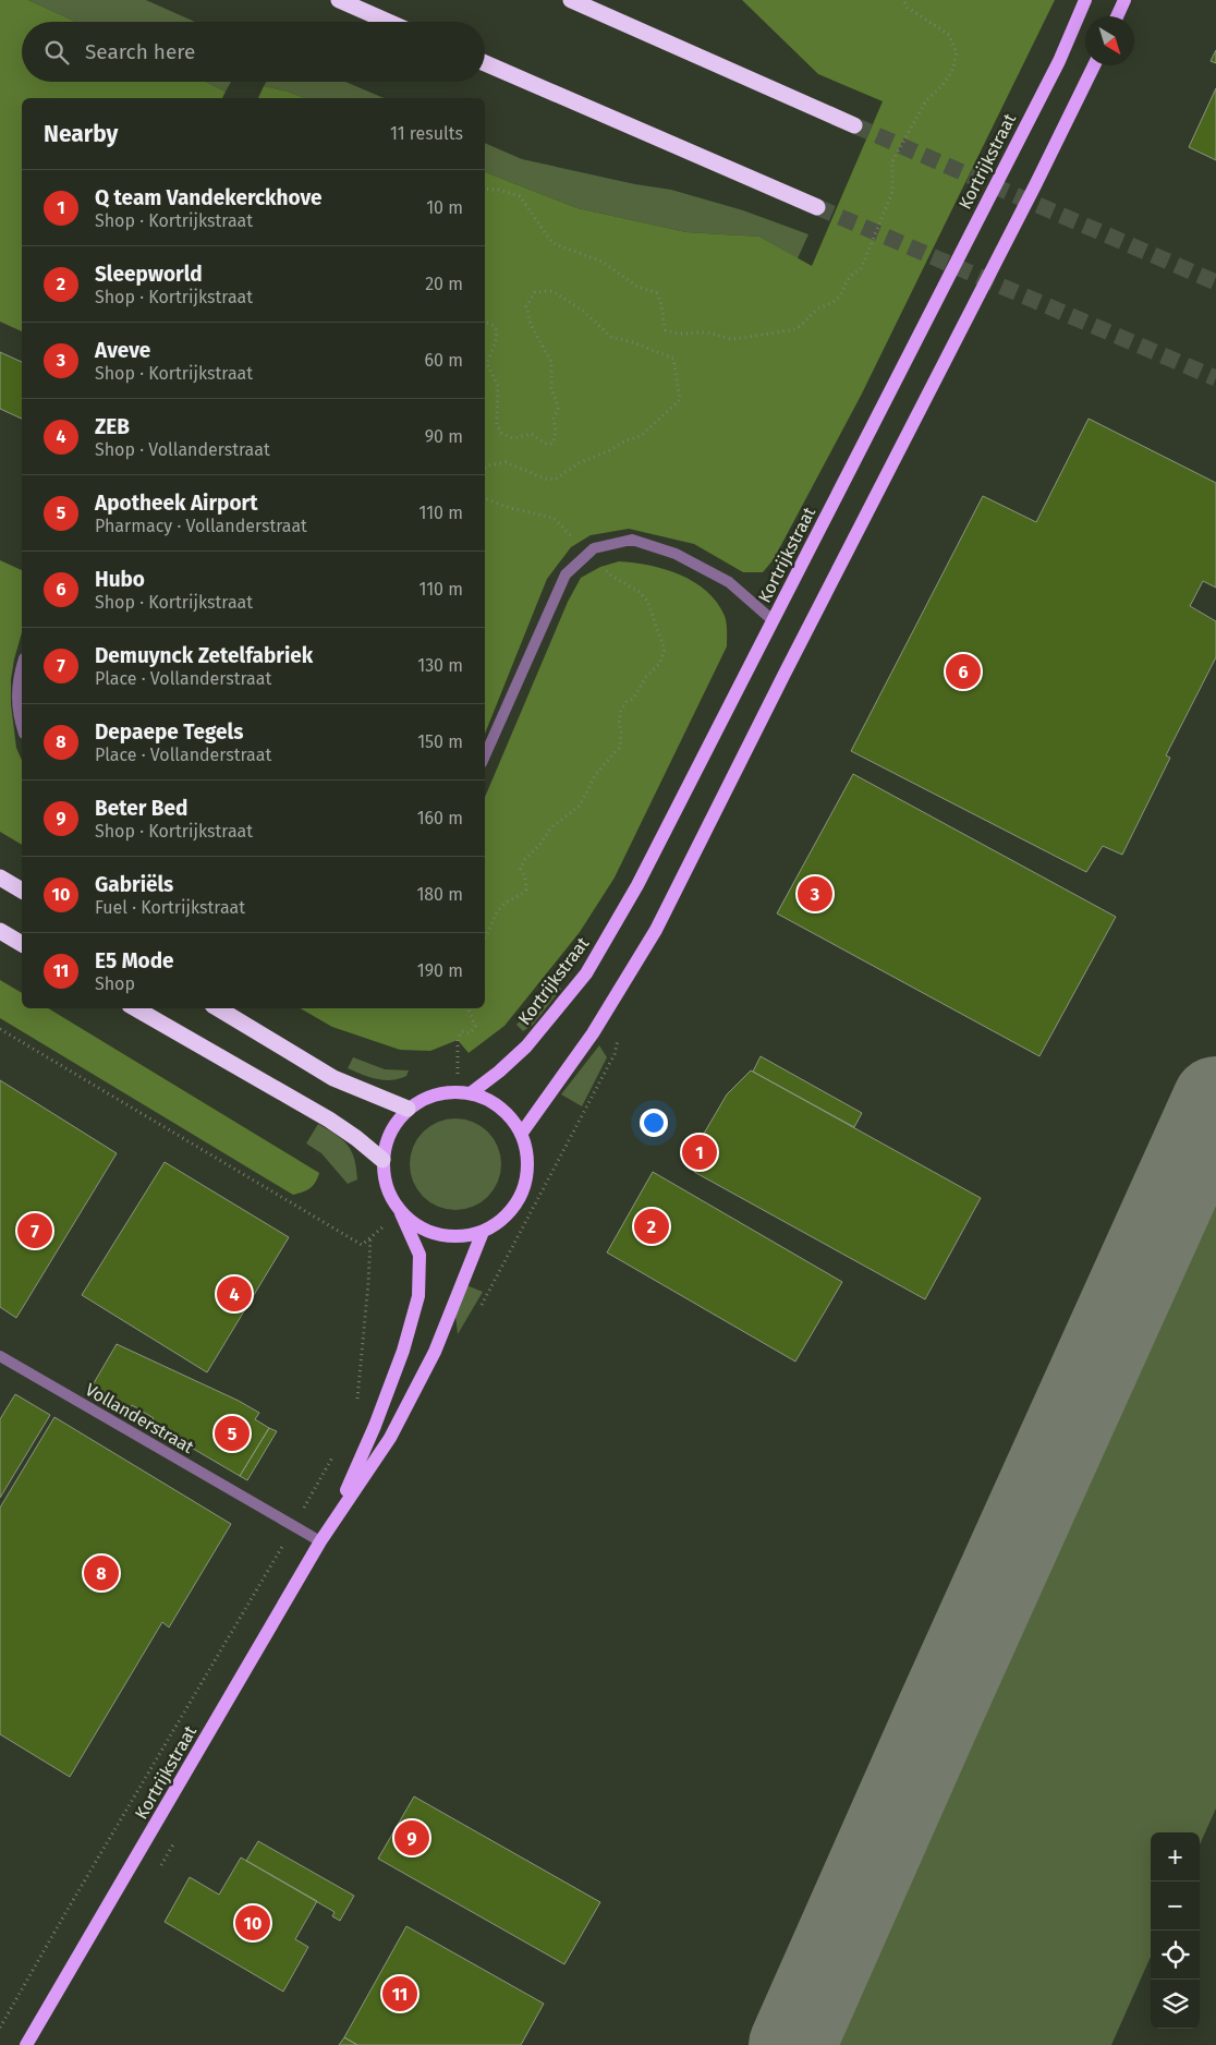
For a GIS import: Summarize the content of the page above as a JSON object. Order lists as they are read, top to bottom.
{
  "streets": {
    "main road": ["Kortrijkstraat"],
    "street": ["Vollanderstraat"]
  },
  "crossings": [
    ["Kortrijkstraat", "Vollanderstraat"]
  ],
  "north": "bottom right",
  "page": {
    "search": "Search here",
    "heading": ["Nearby", "11 results"],
    "list": [
      {
        "mark": "1",
        "name": "Q team Vandekerckhove",
        "note": "Shop · Kortrijkstraat",
        "value": "10 m"
      },
      {
        "mark": "2",
        "name": "Sleepworld",
        "note": "Shop · Kortrijkstraat",
        "value": "20 m"
      },
      {
        "mark": "3",
        "name": "Aveve",
        "note": "Shop · Kortrijkstraat",
        "value": "60 m"
      },
      {
        "mark": "4",
        "name": "ZEB",
        "note": "Shop · Vollanderstraat",
        "value": "90 m"
      },
      {
        "mark": "5",
        "name": "Apotheek Airport",
        "note": "Pharmacy · Vollanderstraat",
        "value": "110 m"
      },
      {
        "mark": "6",
        "name": "Hubo",
        "note": "Shop · Kortrijkstraat",
        "value": "110 m"
      },
      {
        "mark": "7",
        "name": "Demuynck Zetelfabriek",
        "note": "Place · Vollanderstraat",
        "value": "130 m"
      },
      {
        "mark": "8",
        "name": "Depaepe Tegels",
        "note": "Place · Vollanderstraat",
        "value": "150 m"
      },
      {
        "mark": "9",
        "name": "Beter Bed",
        "note": "Shop · Kortrijkstraat",
        "value": "160 m"
      },
      {
        "mark": "10",
        "name": "Gabriëls",
        "note": "Fuel · Kortrijkstraat",
        "value": "180 m"
      },
      {
        "mark": "11",
        "name": "E5 Mode",
        "note": "Shop",
        "value": "190 m"
      }
    ],
    "pins": [
      "6",
      "3",
      "1",
      "2",
      "7",
      "4",
      "5",
      "8",
      "9",
      "10",
      "11"
    ],
    "map_buttons": ["+", "−"]
  }
}
